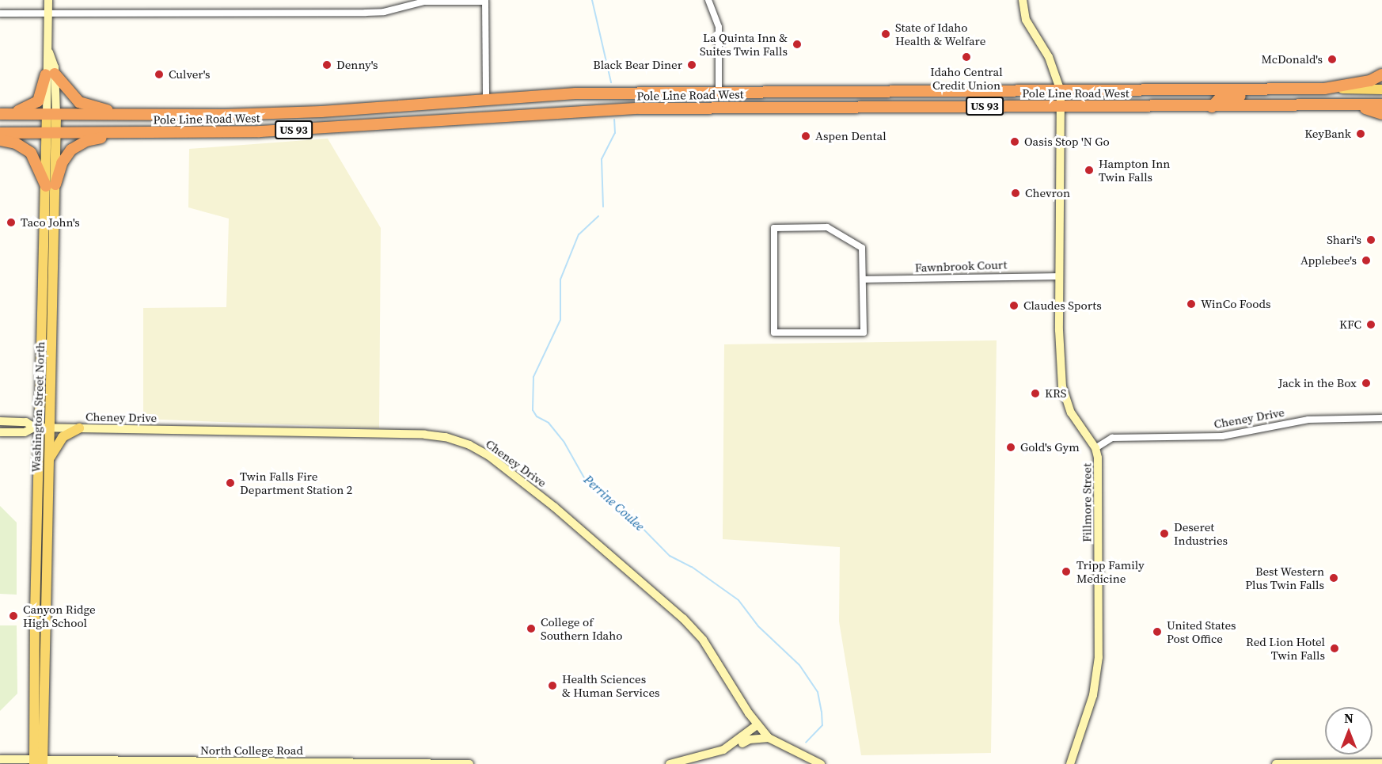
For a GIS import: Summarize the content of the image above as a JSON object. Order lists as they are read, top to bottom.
{
  "streets": {
    "highway": ["Pole Line Road West", "US 93"],
    "main road": ["Washington Street North"],
    "street": [
      "Fawnbrook Court",
      "Cheney Drive",
      "Fillmore Street",
      "North College Road"
    ]
  },
  "crossings": [
    ["Pole Line Road West", "US 93"],
    ["Pole Line Road West", "Washington Street North"],
    ["Pole Line Road West", "Fillmore Street"],
    ["Fawnbrook Court", "Fillmore Street"],
    ["Washington Street North", "Cheney Drive"],
    ["Washington Street North", "North College Road"],
    ["Cheney Drive", "Fillmore Street"]
  ],
  "water": ["Perrine Coulee"],
  "places": [
    "State of Idaho Health & Welfare",
    "La Quinta Inn & Suites Twin Falls",
    "Idaho Central Credit Union",
    "McDonald's",
    "Denny's",
    "Black Bear Diner",
    "Culver's",
    "KeyBank",
    "Aspen Dental",
    "Oasis Stop 'N Go",
    "Hampton Inn Twin Falls",
    "Chevron",
    "Taco John's",
    "Shari's",
    "Applebee's",
    "WinCo Foods",
    "Claudes Sports",
    "KFC",
    "Jack in the Box",
    "KRS",
    "Gold's Gym",
    "Twin Falls Fire Department Station 2",
    "Deseret Industries",
    "Tripp Family Medicine",
    "Best Western Plus Twin Falls",
    "Canyon Ridge High School",
    "College of Southern Idaho",
    "United States Post Office",
    "Red Lion Hotel Twin Falls",
    "Health Sciences & Human Services"
  ],
  "north": "top"
}
